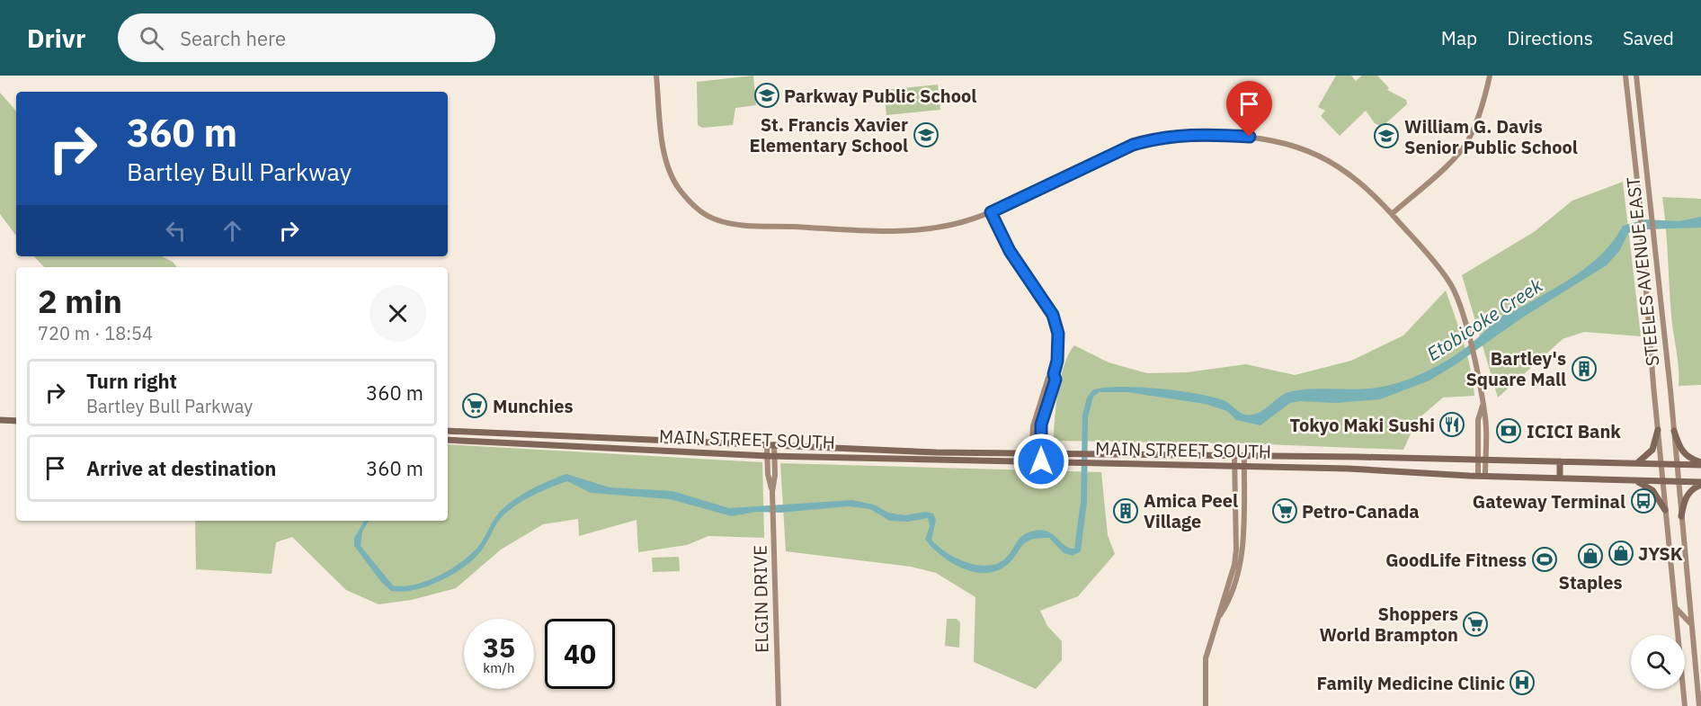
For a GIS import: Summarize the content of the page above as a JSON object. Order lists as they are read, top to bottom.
{
  "streets": {
    "main road": ["MAIN STREET SOUTH"],
    "street": ["STEELES AVENUE EAST", "ELGIN DRIVE"]
  },
  "crossings": [
    ["STEELES AVENUE EAST", "MAIN STREET SOUTH"],
    ["MAIN STREET SOUTH", "ELGIN DRIVE"]
  ],
  "water": ["Etobicoke Creek"],
  "places": {
    "school or university": ["Parkway Public School", "St. Francis Xavier Elementary School", "William G. Davis Senior Public School"],
    "building": ["Bartley's Square Mall", "Amica Peel Village"],
    "supermarket": ["Munchies", "Petro-Canada", "Shoppers World Brampton"],
    "restaurant": ["Tokyo Maki Sushi"],
    "bank": ["ICICI Bank"],
    "bus stop": ["Gateway Terminal"],
    "shop": ["JYSK", "Staples"],
    "sports": ["GoodLife Fitness"],
    "hospital": ["Family Medicine Clinic"]
  },
  "page": {
    "header": "Drivr",
    "search": "Search here",
    "nav": ["Map", "Directions", "Saved"],
    "turn": ["360 m", "Bartley Bull Parkway"],
    "heading": ["2 min", "720 m · 18:54"],
    "list": [
      {
        "name": "Turn right",
        "note": "Bartley Bull Parkway",
        "value": "360 m"
      },
      {
        "name": "Arrive at destination",
        "value": "360 m"
      }
    ],
    "speed": "35 km/h",
    "limit": "40"
  }
}
